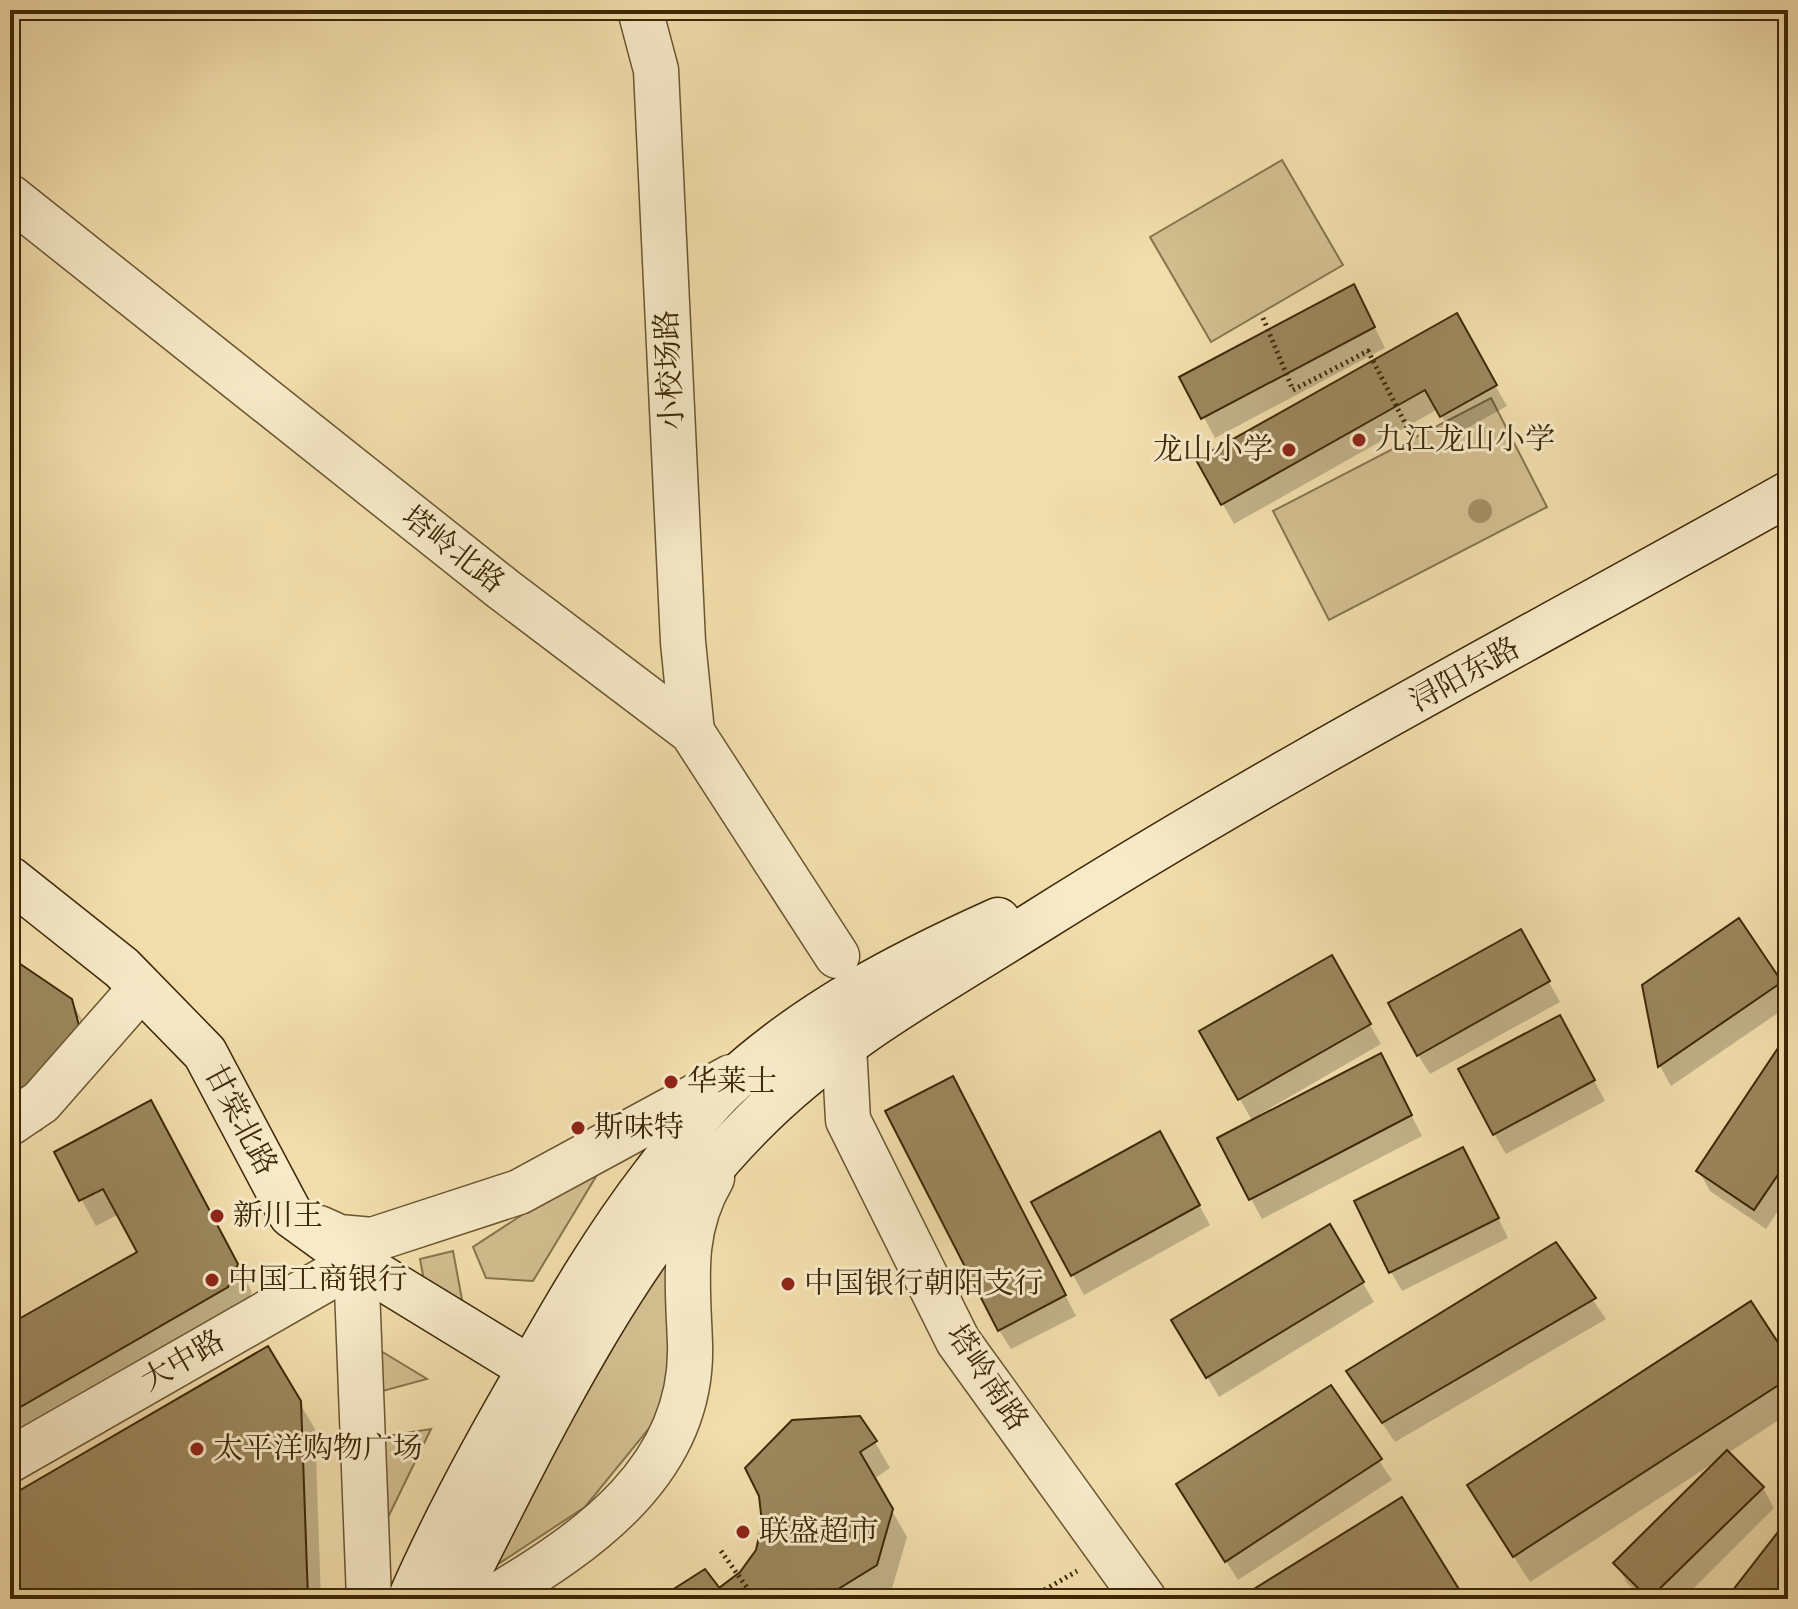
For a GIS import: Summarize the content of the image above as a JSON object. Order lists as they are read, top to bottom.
{
  "streets": {
    "street": [
      "小校场路",
      "塔岭北路",
      "浔阳东路",
      "甘棠北路",
      "大中路",
      "塔岭南路"
    ]
  },
  "crossings": [
    ["小校场路", "塔岭北路"],
    ["甘棠北路", "大中路"]
  ],
  "places": [
    "九江龙山小学",
    "龙山小学",
    "华莱士",
    "斯味特",
    "新川王",
    "中国工商银行",
    "中国银行朝阳支行",
    "太平洋购物广场",
    "联盛超市"
  ]
}
